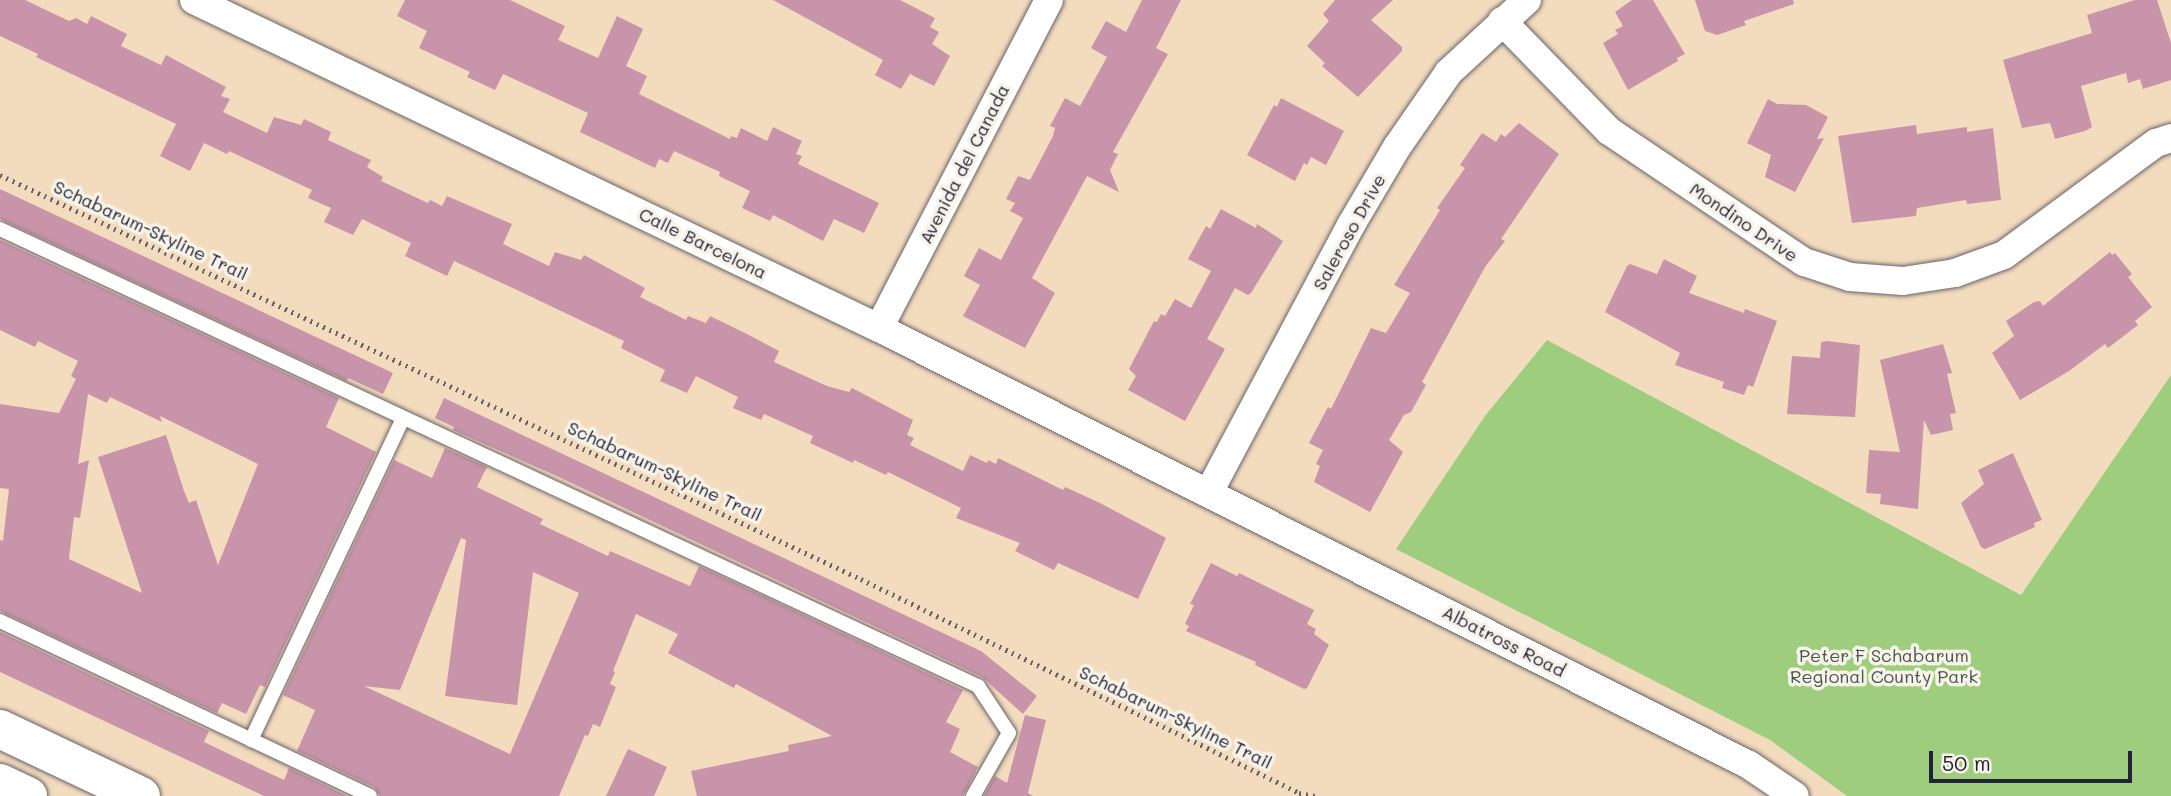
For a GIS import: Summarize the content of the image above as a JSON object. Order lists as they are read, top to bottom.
{
  "streets": {
    "street": [
      "Avenida del Canada",
      "Mondino Drive",
      "Saleroso Drive",
      "Calle Barcelona",
      "Albatross Road"
    ],
    "path": ["Schabarum-Skyline Trail"]
  },
  "crossings": [
    ["Avenida del Canada", "Calle Barcelona"],
    ["Mondino Drive", "Saleroso Drive"],
    ["Saleroso Drive", "Calle Barcelona"],
    ["Saleroso Drive", "Albatross Road"],
    ["Calle Barcelona", "Albatross Road"]
  ],
  "parks": ["Peter F Schabarum Regional County Park"],
  "scale_bar": "50 m"
}
